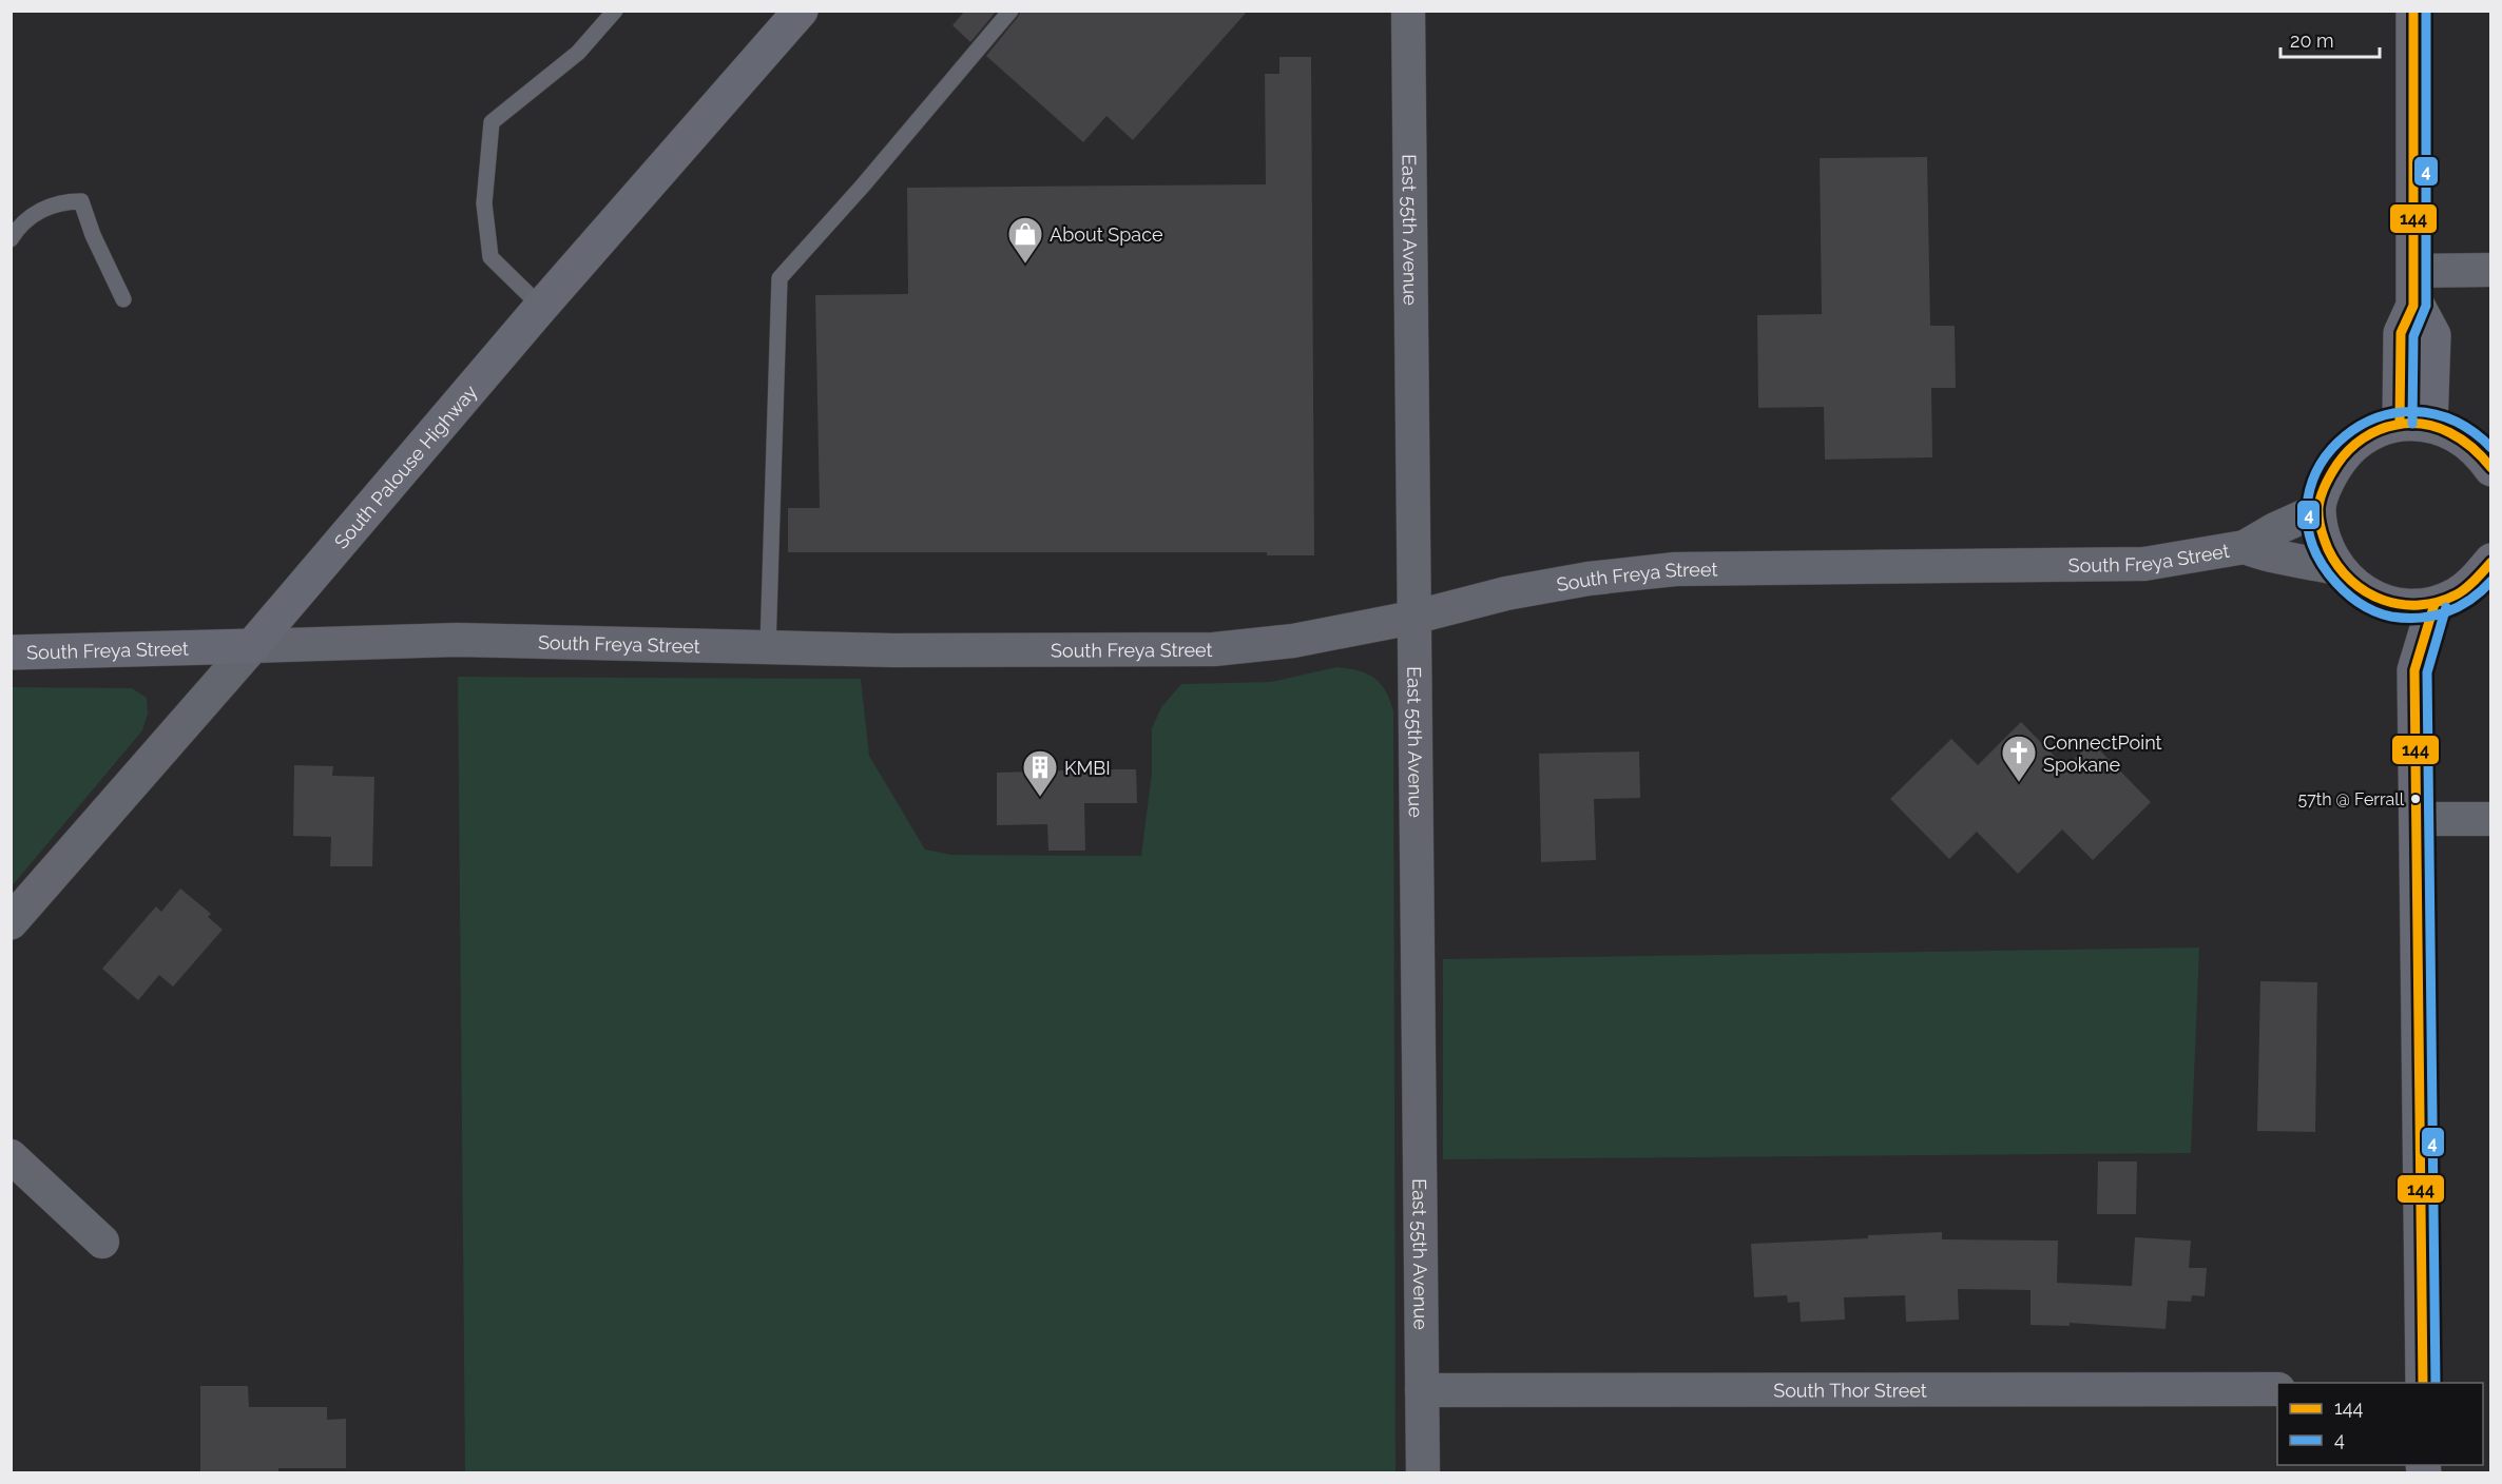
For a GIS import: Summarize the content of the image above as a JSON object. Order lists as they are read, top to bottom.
{
  "streets": {
    "main road": ["South Palouse Highway", "South Freya Street"],
    "street": ["East 55th Avenue", "South Thor Street"]
  },
  "crossings": [
    ["East 55th Avenue", "South Freya Street"],
    ["East 55th Avenue", "South Thor Street"],
    ["South Palouse Highway", "South Freya Street"]
  ],
  "places": {
    "shop": ["About Space"],
    "church": ["ConnectPoint Spokane"],
    "building": ["KMBI"],
    "other": ["57th @ Ferrall"]
  },
  "lines": ["transit line 144", "transit line 4"],
  "legend": ["144", "4"],
  "scale_bar": "20 m"
}
